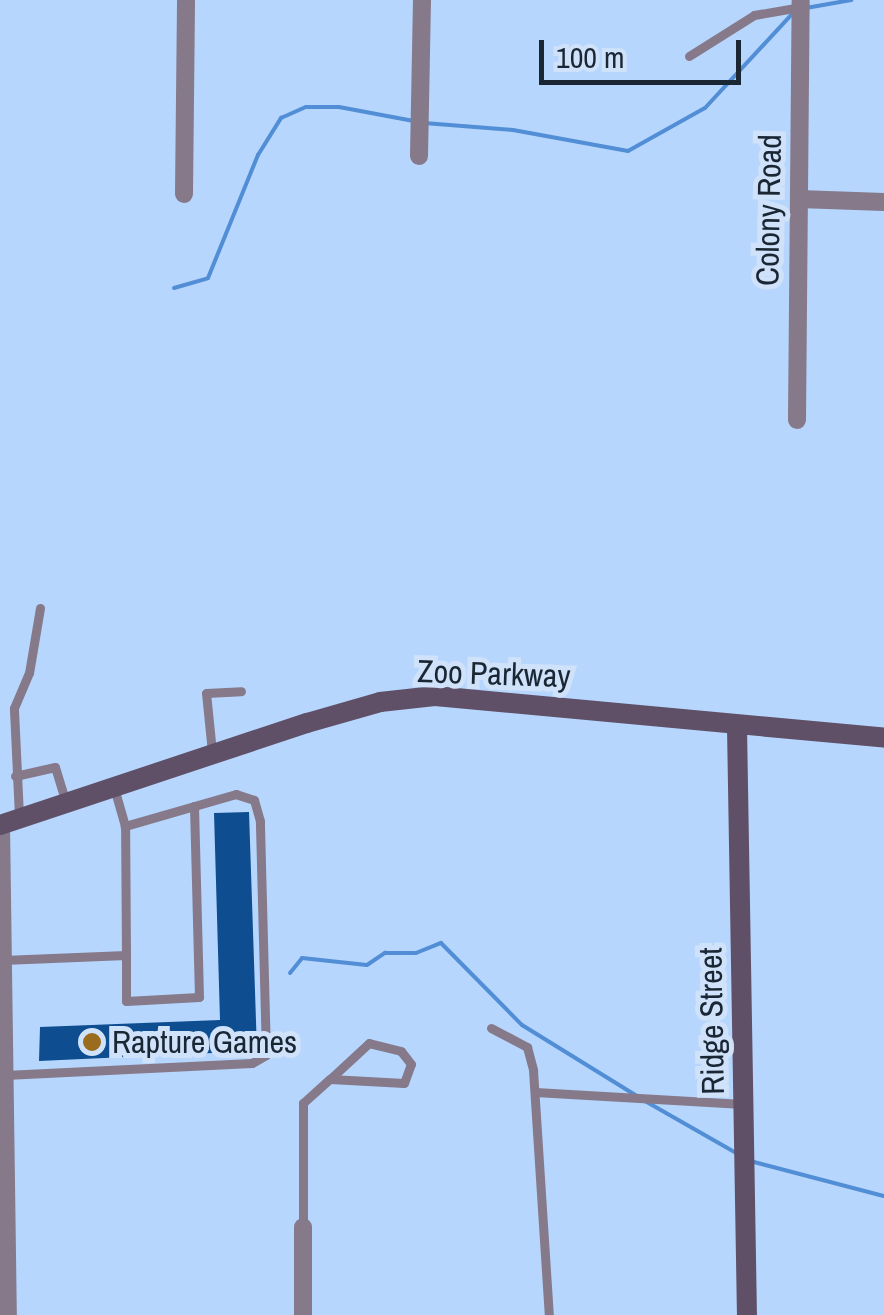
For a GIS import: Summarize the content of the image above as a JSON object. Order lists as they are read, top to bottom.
{
  "streets": {
    "main road": ["Zoo Parkway", "Ridge Street"],
    "street": ["Colony Road"]
  },
  "crossings": [
    ["Zoo Parkway", "Ridge Street"]
  ],
  "places": ["Rapture Games"],
  "scale_bar": "100 m"
}
